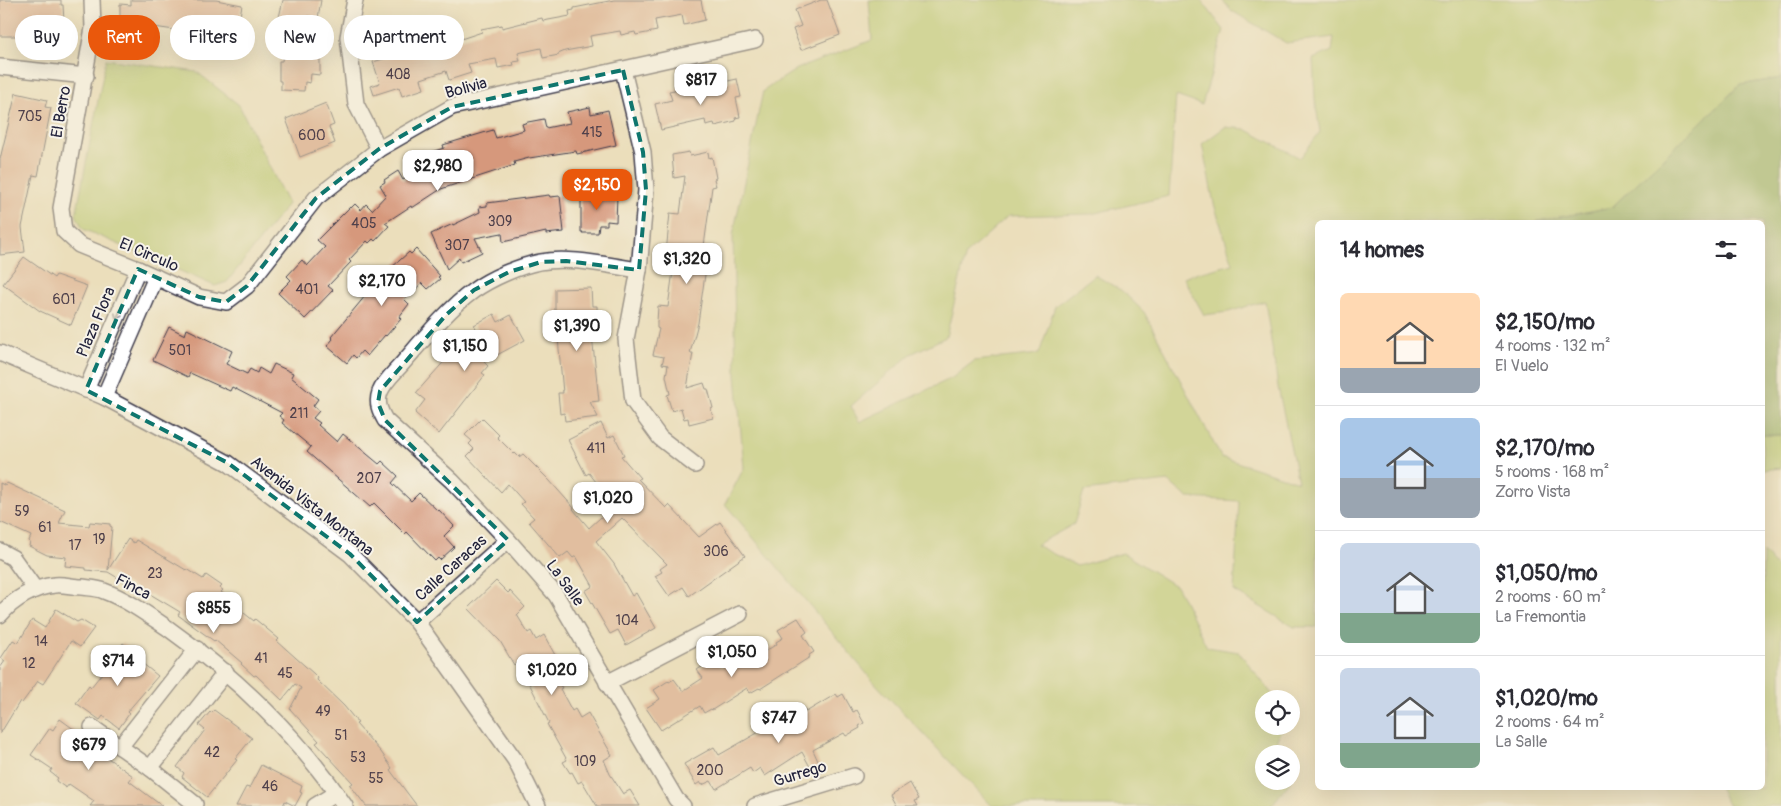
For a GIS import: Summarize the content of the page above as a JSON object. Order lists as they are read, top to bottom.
{
  "streets": {
    "street": [
      "Bolivia",
      "El Berro",
      "El Circulo",
      "Plaza Flora",
      "Avenida Vista Montana",
      "Calle Caracas",
      "La Salle",
      "Finca",
      "Gurrego"
    ]
  },
  "crossings": [
    ["Bolivia", "El Circulo"],
    ["El Berro", "El Circulo"],
    ["El Circulo", "Plaza Flora"],
    ["Plaza Flora", "Avenida Vista Montana"],
    ["Avenida Vista Montana", "Calle Caracas"],
    ["Calle Caracas", "La Salle"]
  ],
  "house_numbers": [
    "408",
    "705",
    "415",
    "600",
    "309",
    "405",
    "307",
    "401",
    "601",
    "501",
    "211",
    "411",
    "207",
    "59",
    "61",
    "19",
    "17",
    "306",
    "23",
    "104",
    "14",
    "41",
    "12",
    "45",
    "49",
    "51",
    "42",
    "53",
    "109",
    "200",
    "55",
    "46"
  ],
  "page": {
    "chip": [
      "Buy",
      "Rent",
      "Filters",
      "New",
      "Apartment"
    ],
    "price": [
      "$817",
      "$2,980",
      "$2,150",
      "$1,320",
      "$2,170",
      "$1,390",
      "$1,150",
      "$1,020",
      "$855",
      "$1,050",
      "$714",
      "$1,020",
      "$747",
      "$679"
    ],
    "heading": "14 homes",
    "list": [
      {
        "name": "$2,150/mo",
        "note": "4 rooms · 132 m² · El Vuelo"
      },
      {
        "name": "$2,170/mo",
        "note": "5 rooms · 168 m² · Zorro Vista"
      },
      {
        "name": "$1,050/mo",
        "note": "2 rooms · 60 m² · La Fremontia"
      },
      {
        "name": "$1,020/mo",
        "note": "2 rooms · 64 m² · La Salle"
      }
    ]
  }
}
